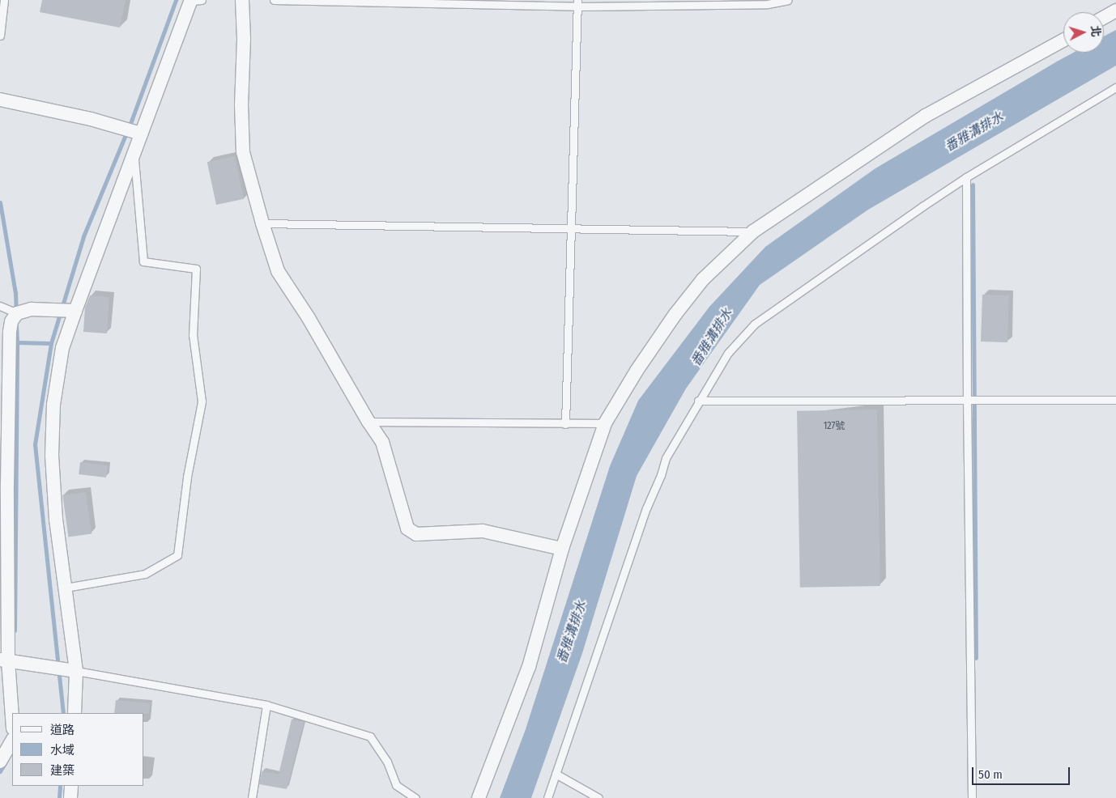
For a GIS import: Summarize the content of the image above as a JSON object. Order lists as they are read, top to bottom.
{
  "water": ["番雅溝排水"],
  "house_numbers": ["127號"],
  "legend": ["道路", "水域", "建築"],
  "scale_bar": "50 m",
  "north": "right"
}
